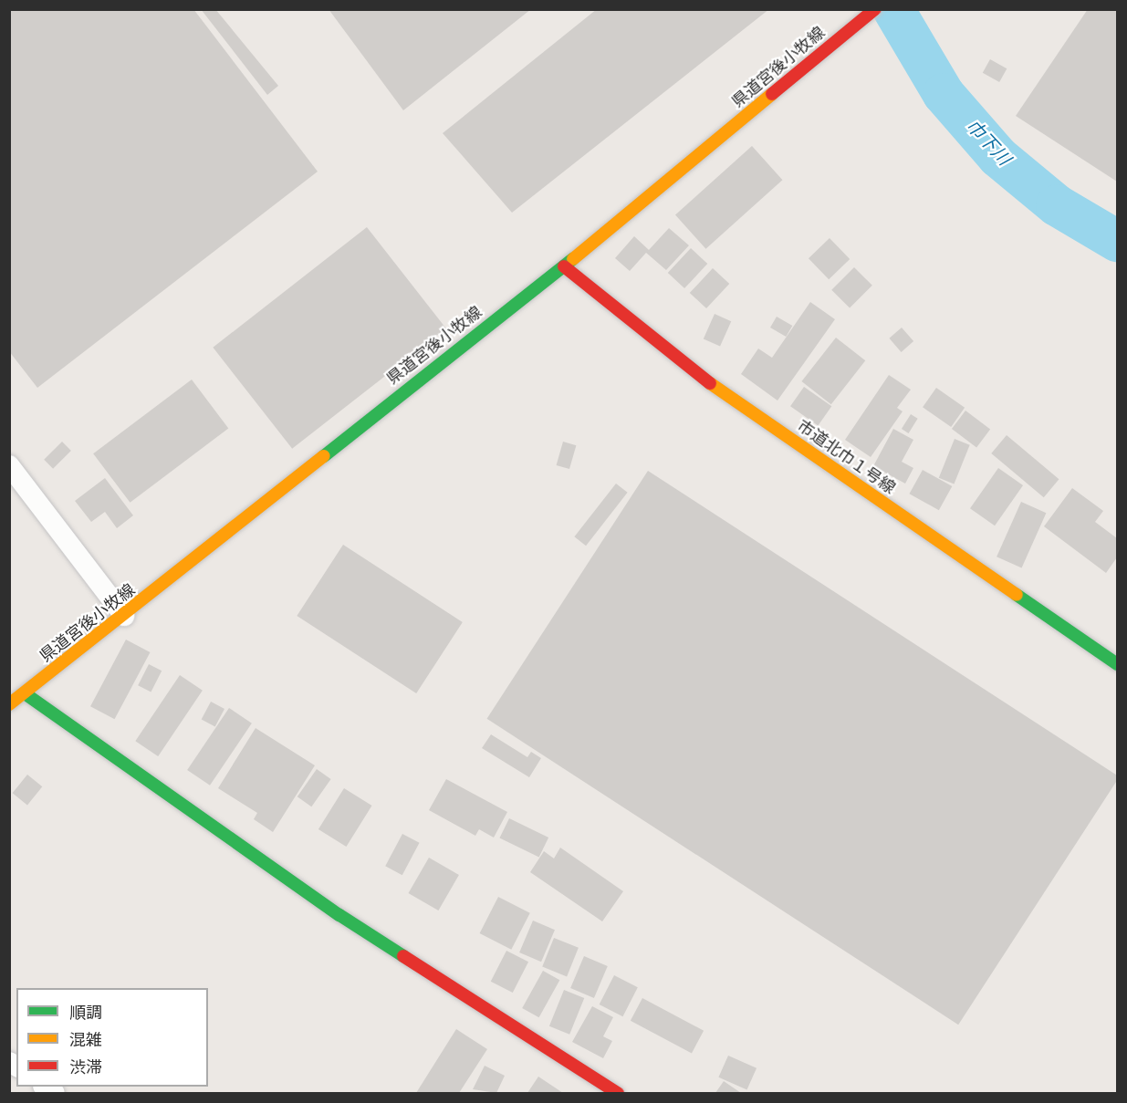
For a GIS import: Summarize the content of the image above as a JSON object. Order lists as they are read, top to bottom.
{
  "streets": {
    "street": ["県道宮後小牧線", "市道北巾１号線"]
  },
  "crossings": [
    ["県道宮後小牧線", "市道北巾１号線"]
  ],
  "water": ["巾下川"],
  "legend": ["順調", "混雑", "渋滞"]
}
